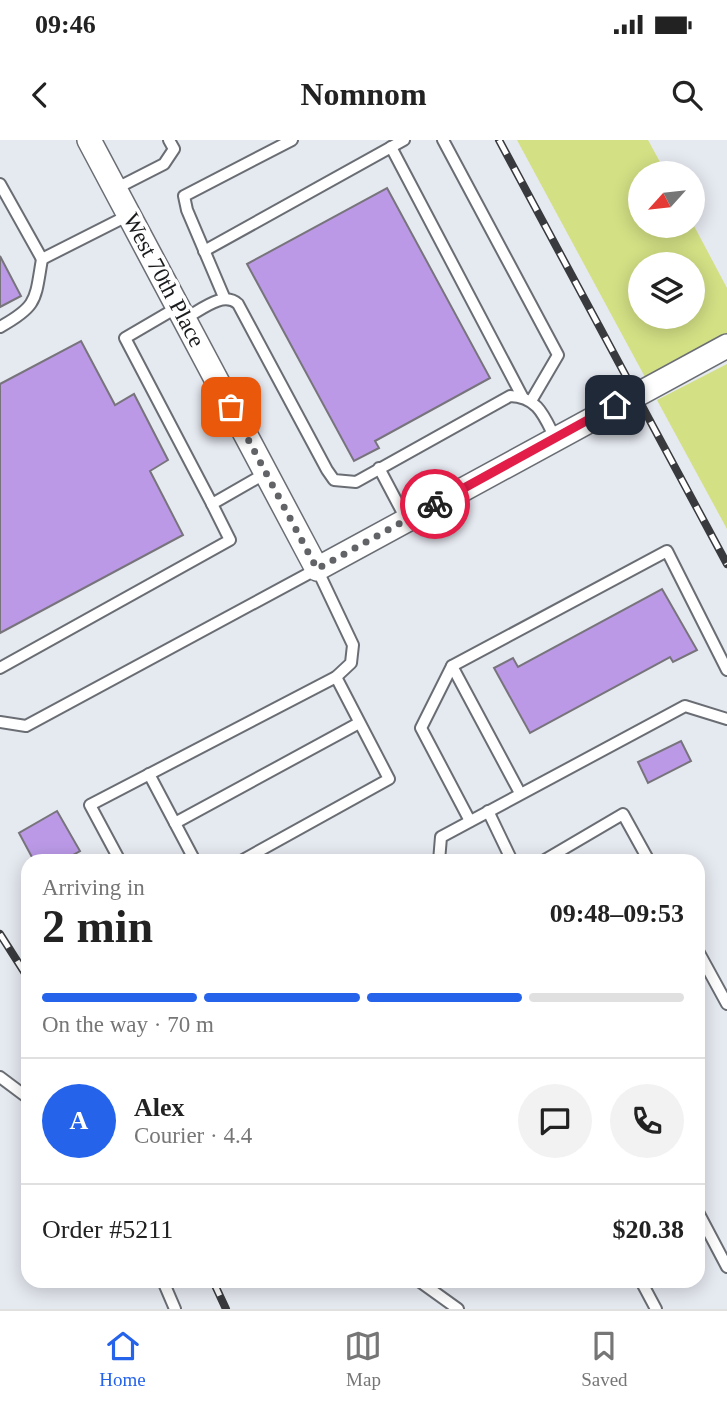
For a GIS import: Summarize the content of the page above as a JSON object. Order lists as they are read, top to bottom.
{
  "streets": {
    "street": ["West 70th Place"]
  },
  "north": "bottom left",
  "page": {
    "status": "09:46",
    "header": "Nomnom",
    "heading": ["2 min", "Arriving in", "09:48–09:53"],
    "panel": [
      "Alex",
      "Courier · 4.4",
      "Order #5211",
      "$20.38"
    ],
    "bar": "On the way · 70 m",
    "round": "A",
    "tabs": ["Home", "Map", "Saved"]
  }
}
